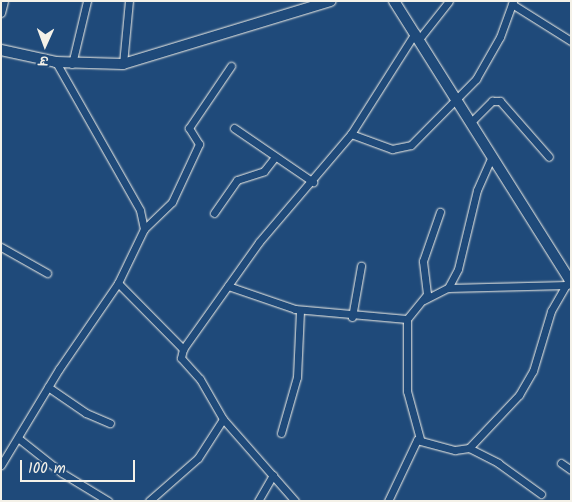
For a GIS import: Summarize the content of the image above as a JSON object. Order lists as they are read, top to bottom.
{
  "scale_bar": "100 m",
  "north": "bottom"
}
